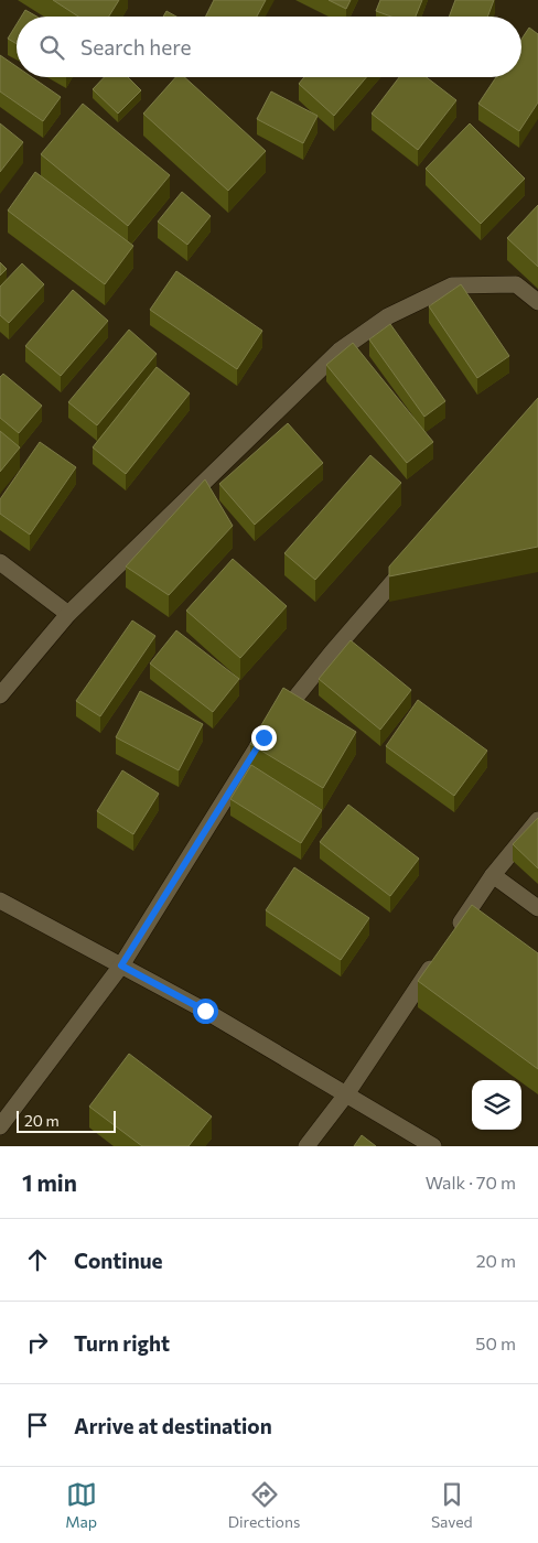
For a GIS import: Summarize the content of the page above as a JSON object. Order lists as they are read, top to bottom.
{
  "scale_bar": "20 m",
  "page": {
    "search": "Search here",
    "scale": "20 m",
    "heading": ["1 min", "Walk · 70 m"],
    "list": [
      ["Continue", "20 m"],
      ["Turn right", "50 m"],
      "Arrive at destination"
    ],
    "nav": ["Map", "Directions", "Saved"]
  }
}
